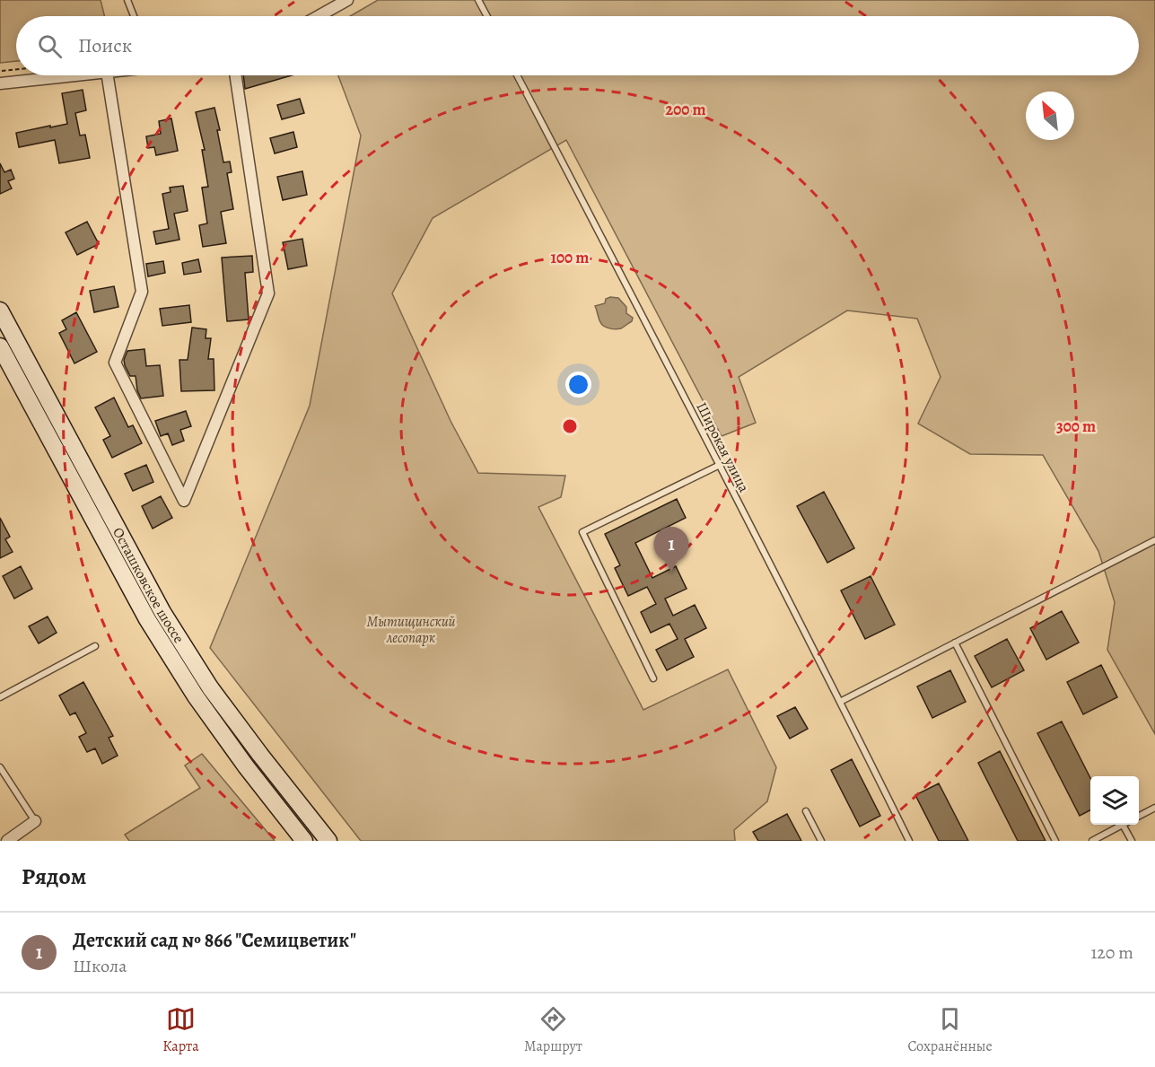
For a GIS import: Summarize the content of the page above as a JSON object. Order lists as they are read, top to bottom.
{
  "streets": {
    "main road": ["Осташковское шоссе"],
    "lane": ["Широкая улица"]
  },
  "parks": ["Мытищинский лесопарк"],
  "north": "top left",
  "page": {
    "search": "Поиск",
    "pins": "1",
    "heading": "Рядом",
    "list": [
      {
        "mark": "1",
        "name": "Детский сад № 866 \"Семицветик\"",
        "note": "Школа",
        "value": "120 m"
      }
    ],
    "nav": ["Карта", "Маршрут", "Сохранённые"]
  },
  "rings": ["200 m", "100 m", "300 m"]
}
